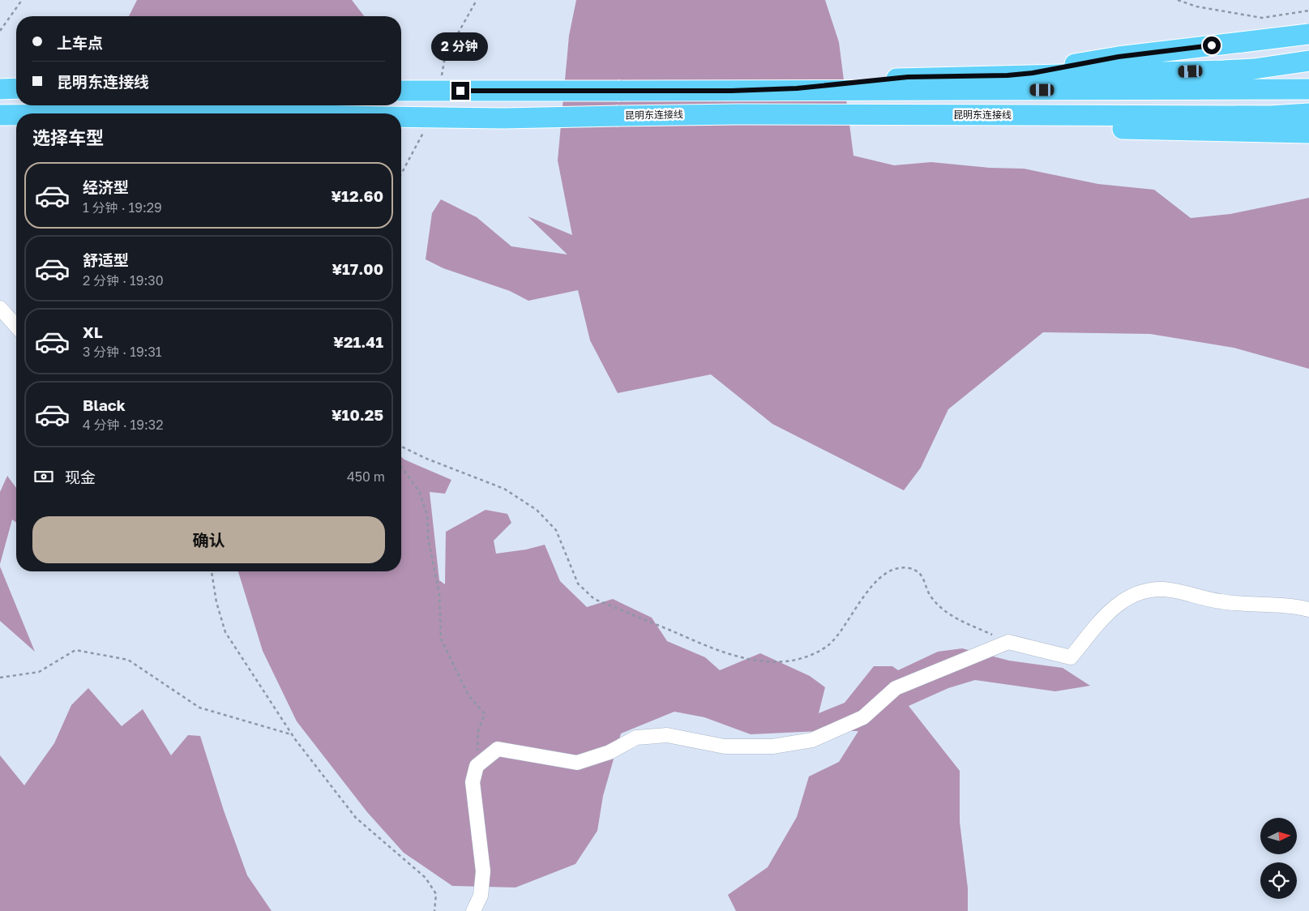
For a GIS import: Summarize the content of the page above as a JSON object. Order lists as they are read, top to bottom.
{
  "streets": {
    "highway": ["昆明东连接线"]
  },
  "north": "right",
  "page": {
    "banner": ["上车点", "昆明东连接线"],
    "bubble": "2 分钟",
    "heading": "选择车型",
    "list": [
      {
        "name": "经济型",
        "note": "1 分钟 · 19:29",
        "value": "¥12.60"
      },
      {
        "name": "舒适型",
        "note": "2 分钟 · 19:30",
        "value": "¥17.00"
      },
      {
        "name": "XL",
        "note": "3 分钟 · 19:31",
        "value": "¥21.41"
      },
      {
        "name": "Black",
        "note": "4 分钟 · 19:32",
        "value": "¥10.25"
      }
    ],
    "pay": ["现金", "450 m"],
    "buttons": "确认"
  }
}
